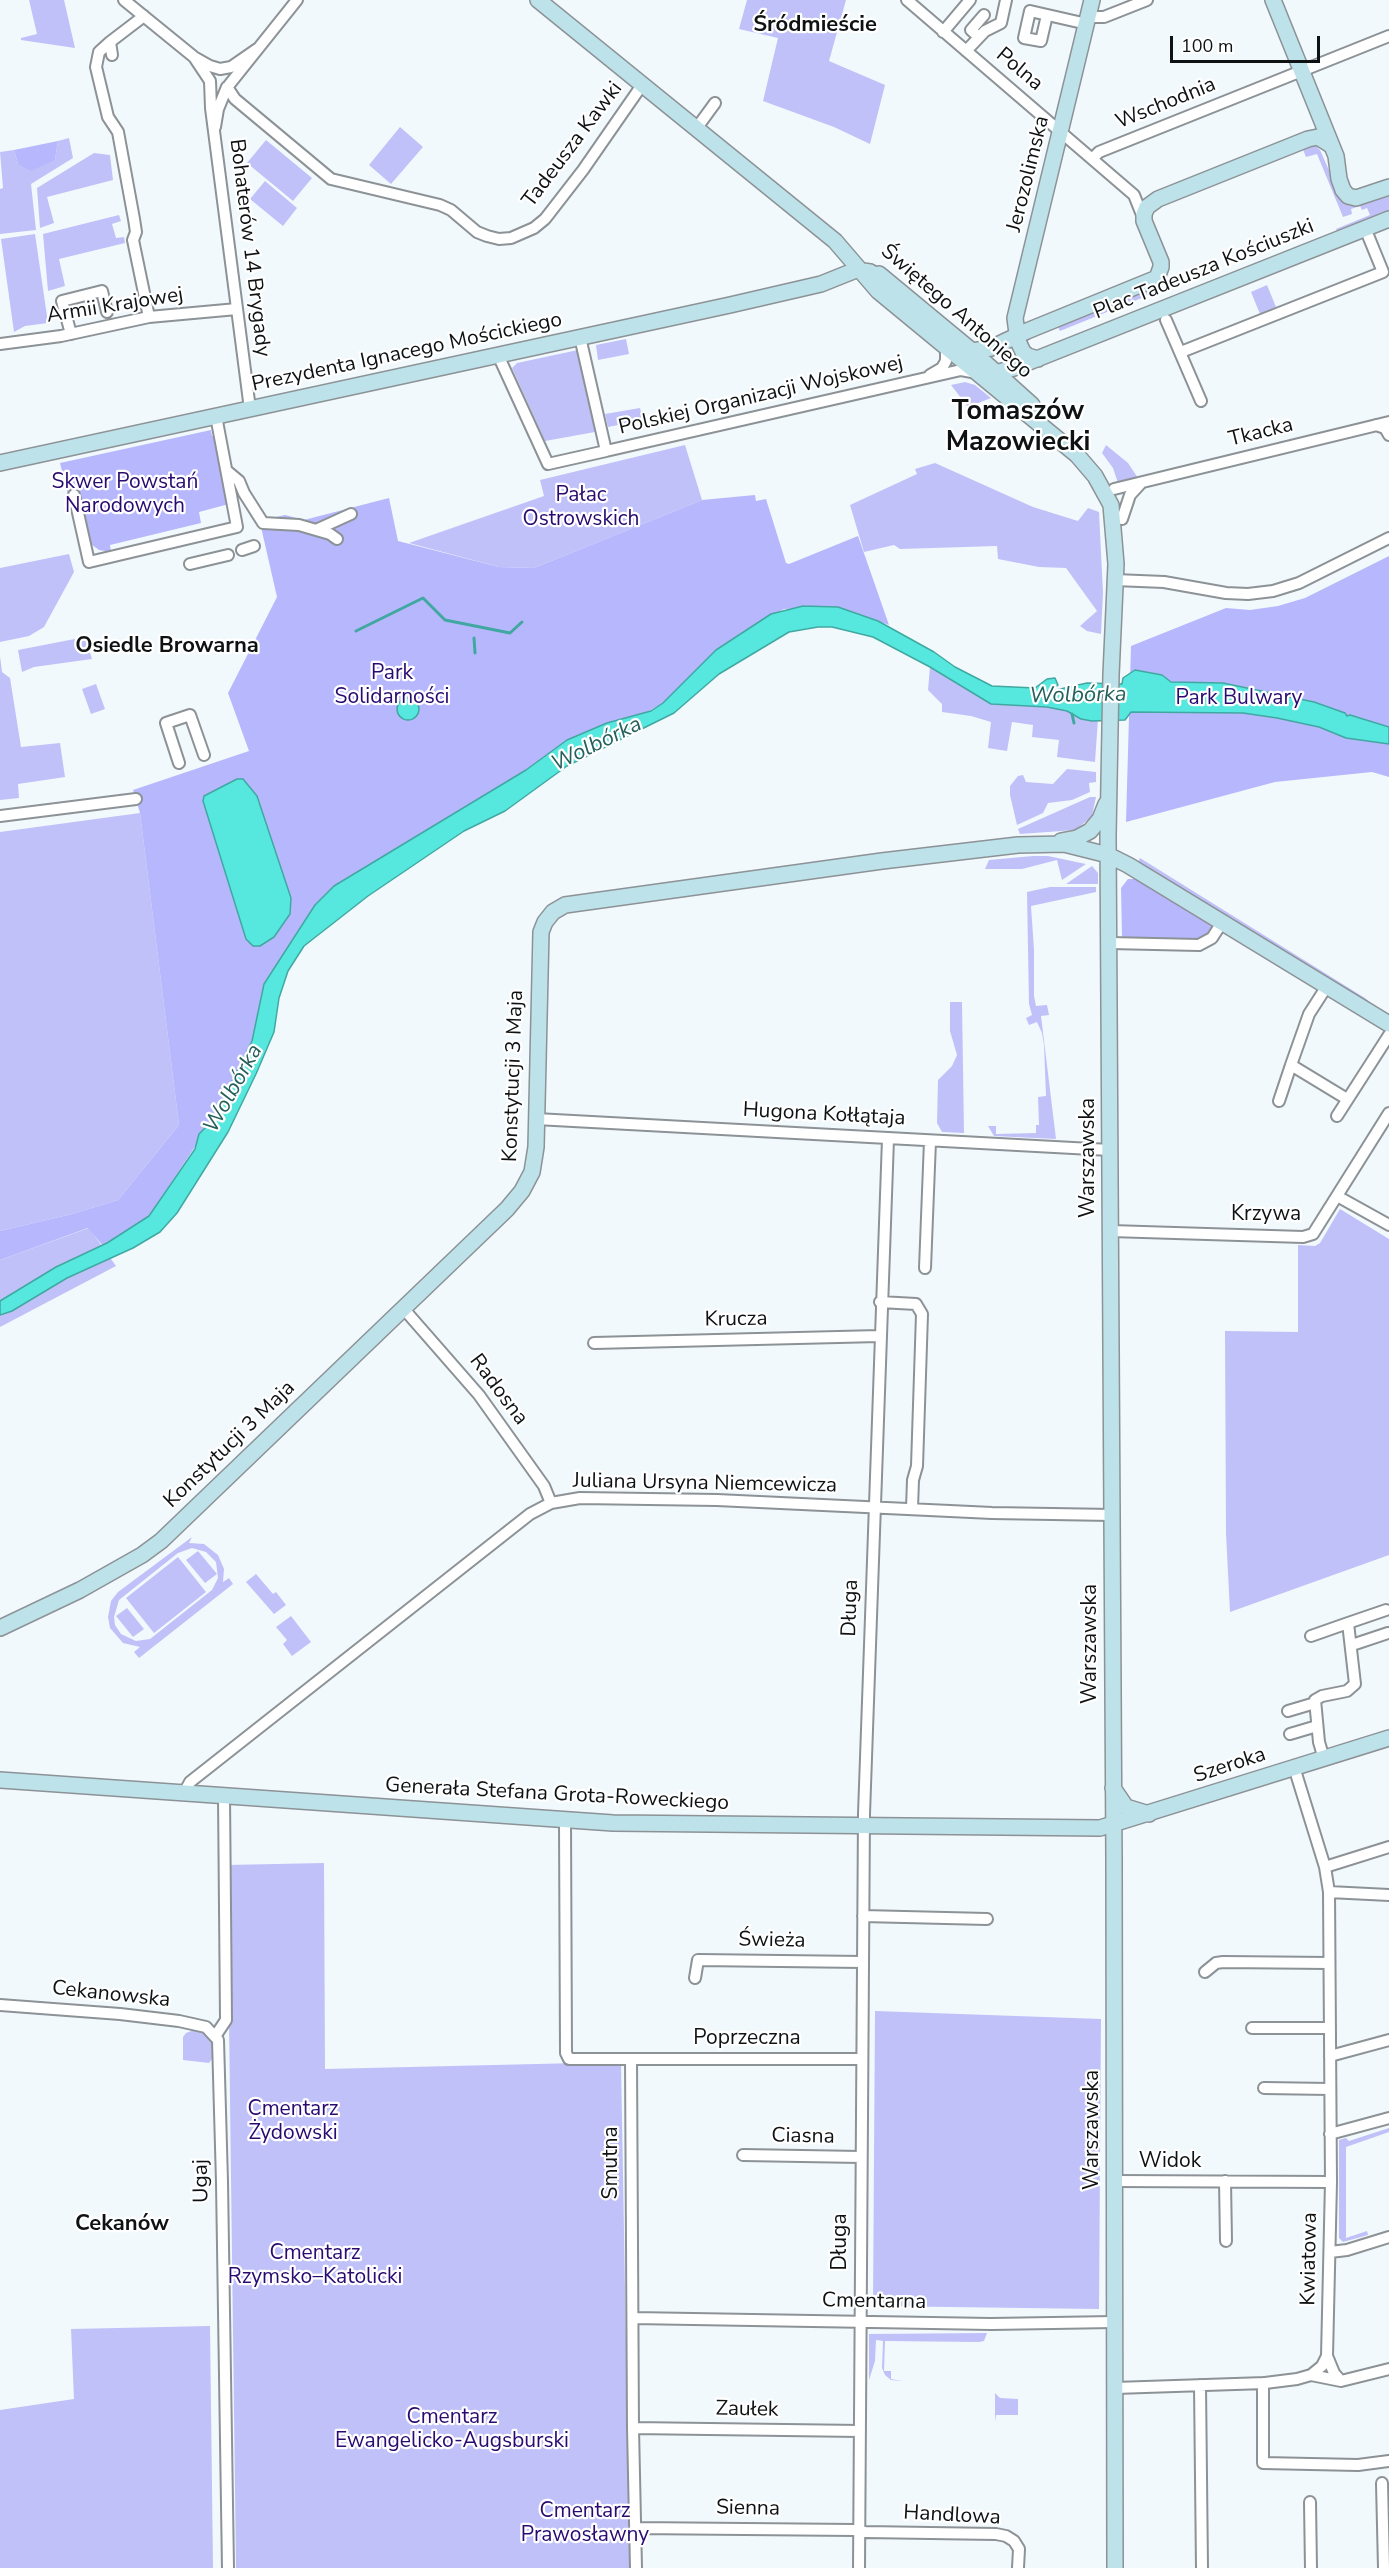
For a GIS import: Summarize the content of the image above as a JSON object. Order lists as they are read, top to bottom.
{
  "streets": {
    "street": [
      "Polna",
      "Wschodnia",
      "Tadeusza Kawki",
      "Jerozolimska",
      "Bohaterów 14 Brygady",
      "Plac Tadeusza Kościuszki",
      "Armii Krajowej",
      "Świętego Antoniego",
      "Prezydenta Ignacego Mościckiego",
      "Polskiej Organizacji Wojskowej",
      "Tkacka",
      "Konstytucji 3 Maja",
      "Hugona Kołłątaja",
      "Warszawska",
      "Krzywa",
      "Krucza",
      "Radosna",
      "Juliana Ursyna Niemcewicza",
      "Długa",
      "Szeroka",
      "Generała Stefana Grota-Roweckiego",
      "Świeża",
      "Cekanowska",
      "Poprzeczna",
      "Ciasna",
      "Widok",
      "Smutna",
      "Ugaj",
      "Kwiatowa",
      "Cmentarna",
      "Zaułek",
      "Sienna",
      "Handlowa"
    ]
  },
  "crossings": [
    ["Polna", "Wschodnia"],
    ["Polna", "Jerozolimska"],
    ["Polna", "Plac Tadeusza Kościuszki"],
    ["Tadeusza Kawki", "Bohaterów 14 Brygady"],
    ["Tadeusza Kawki", "Świętego Antoniego"],
    ["Jerozolimska", "Plac Tadeusza Kościuszki"],
    ["Bohaterów 14 Brygady", "Armii Krajowej"],
    ["Bohaterów 14 Brygady", "Prezydenta Ignacego Mościckiego"],
    ["Plac Tadeusza Kościuszki", "Świętego Antoniego"],
    ["Plac Tadeusza Kościuszki", "Polskiej Organizacji Wojskowej"],
    ["Świętego Antoniego", "Prezydenta Ignacego Mościckiego"],
    ["Świętego Antoniego", "Polskiej Organizacji Wojskowej"],
    ["Świętego Antoniego", "Tkacka"],
    ["Świętego Antoniego", "Warszawska"],
    ["Prezydenta Ignacego Mościckiego", "Polskiej Organizacji Wojskowej"],
    ["Konstytucji 3 Maja", "Hugona Kołłątaja"],
    ["Konstytucji 3 Maja", "Warszawska"],
    ["Konstytucji 3 Maja", "Radosna"],
    ["Hugona Kołłątaja", "Warszawska"],
    ["Hugona Kołłątaja", "Długa"],
    ["Warszawska", "Krzywa"],
    ["Warszawska", "Juliana Ursyna Niemcewicza"],
    ["Warszawska", "Szeroka"],
    ["Warszawska", "Generała Stefana Grota-Roweckiego"],
    ["Warszawska", "Widok"],
    ["Warszawska", "Cmentarna"],
    ["Krucza", "Długa"],
    ["Radosna", "Juliana Ursyna Niemcewicza"],
    ["Juliana Ursyna Niemcewicza", "Długa"],
    ["Juliana Ursyna Niemcewicza", "Generała Stefana Grota-Roweckiego"],
    ["Długa", "Generała Stefana Grota-Roweckiego"],
    ["Długa", "Świeża"],
    ["Długa", "Poprzeczna"],
    ["Długa", "Ciasna"],
    ["Długa", "Cmentarna"],
    ["Długa", "Zaułek"],
    ["Długa", "Sienna"],
    ["Długa", "Handlowa"],
    ["Szeroka", "Generała Stefana Grota-Roweckiego"],
    ["Szeroka", "Kwiatowa"],
    ["Generała Stefana Grota-Roweckiego", "Ugaj"],
    ["Cekanowska", "Ugaj"],
    ["Poprzeczna", "Smutna"],
    ["Widok", "Kwiatowa"],
    ["Smutna", "Cmentarna"],
    ["Smutna", "Zaułek"],
    ["Smutna", "Sienna"],
    ["Sienna", "Handlowa"]
  ],
  "districts": [
    "Śródmieście",
    "Tomaszów Mazowiecki",
    "Osiedle Browarna",
    "Cekanów"
  ],
  "water": ["Wolbórka"],
  "parks": [
    "Skwer Powstań Narodowych",
    "Pałac Ostrowskich",
    "Park Solidarności",
    "Park Bulwary",
    "Cmentarz Żydowski",
    "Cmentarz Rzymsko–Katolicki",
    "Cmentarz Ewangelicko-Augsburski",
    "Cmentarz Prawosławny"
  ],
  "scale_bar": "100 m"
}
